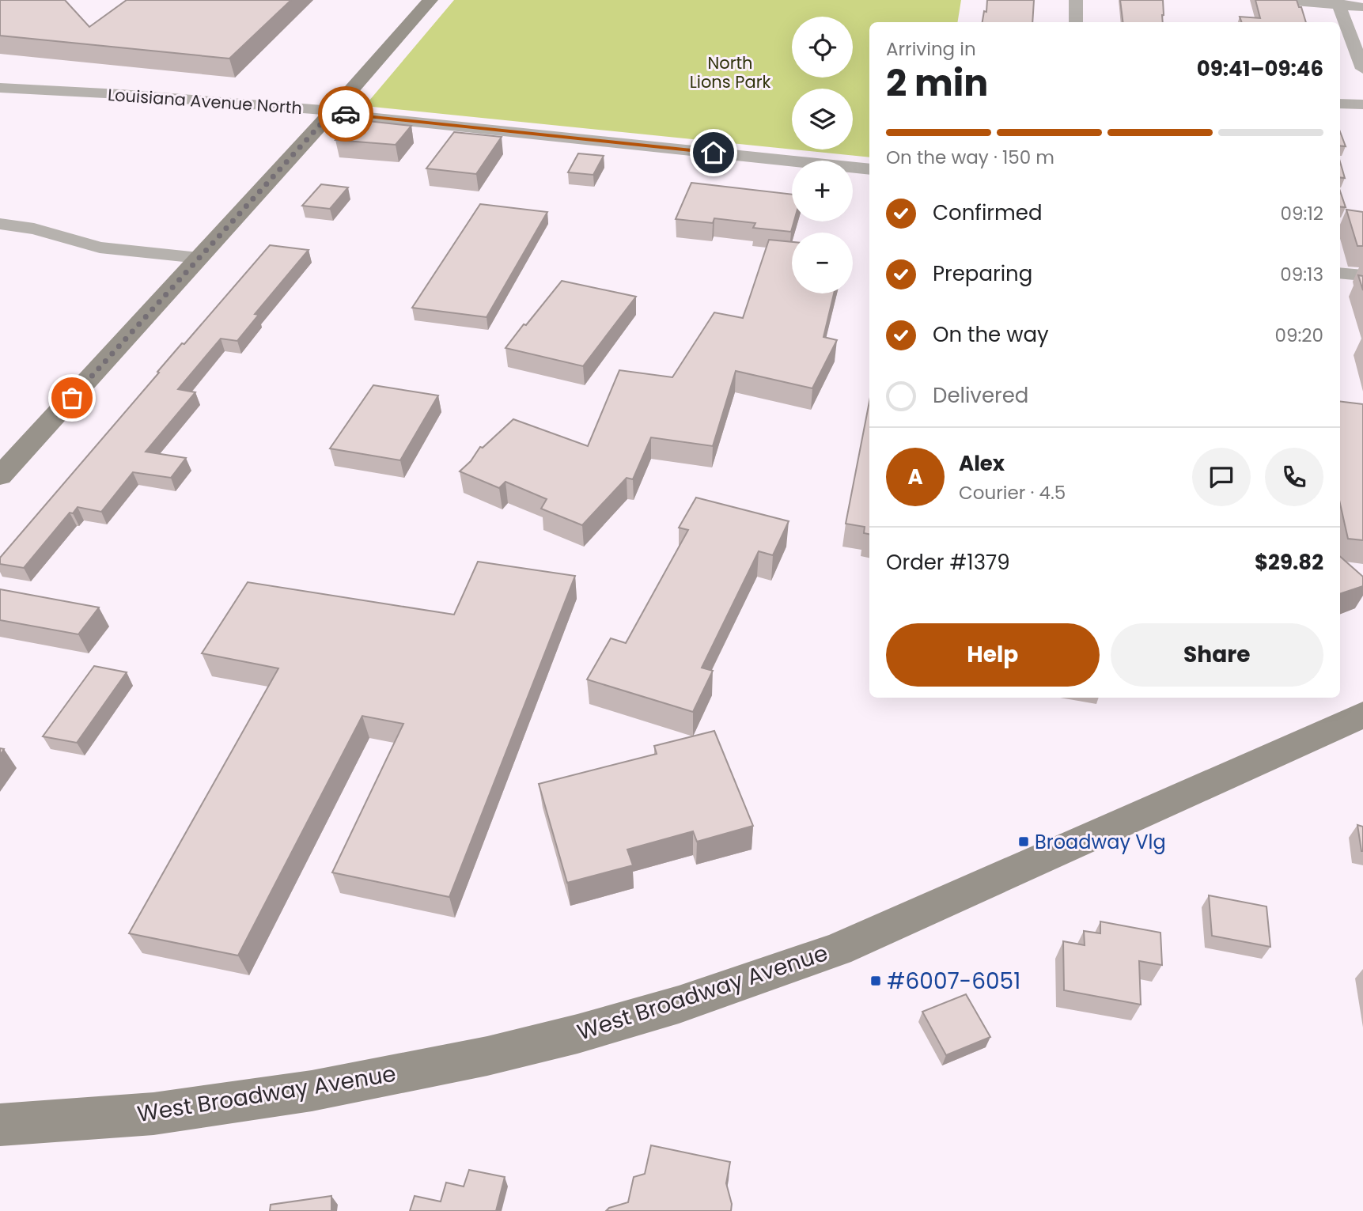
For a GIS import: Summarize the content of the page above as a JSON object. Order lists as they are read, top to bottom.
{
  "streets": {
    "street": ["Louisiana Avenue North", "West Broadway Avenue"]
  },
  "parks": ["North Lions Park"],
  "places": {
    "transit": ["Broadway Vlg", "#6007-6051"]
  },
  "page": {
    "map_buttons": ["+", "−"],
    "heading": ["2 min", "Arriving in", "09:41–09:46"],
    "panel": [
      "Alex",
      "Courier · 4.5",
      "Order #1379",
      "$29.82"
    ],
    "bar": "On the way · 150 m",
    "list": [
      ["Confirmed", "09:12"],
      ["Preparing", "09:13"],
      ["On the way", "09:20"],
      "Delivered"
    ],
    "round": "A",
    "buttons": ["Help", "Share"]
  }
}
